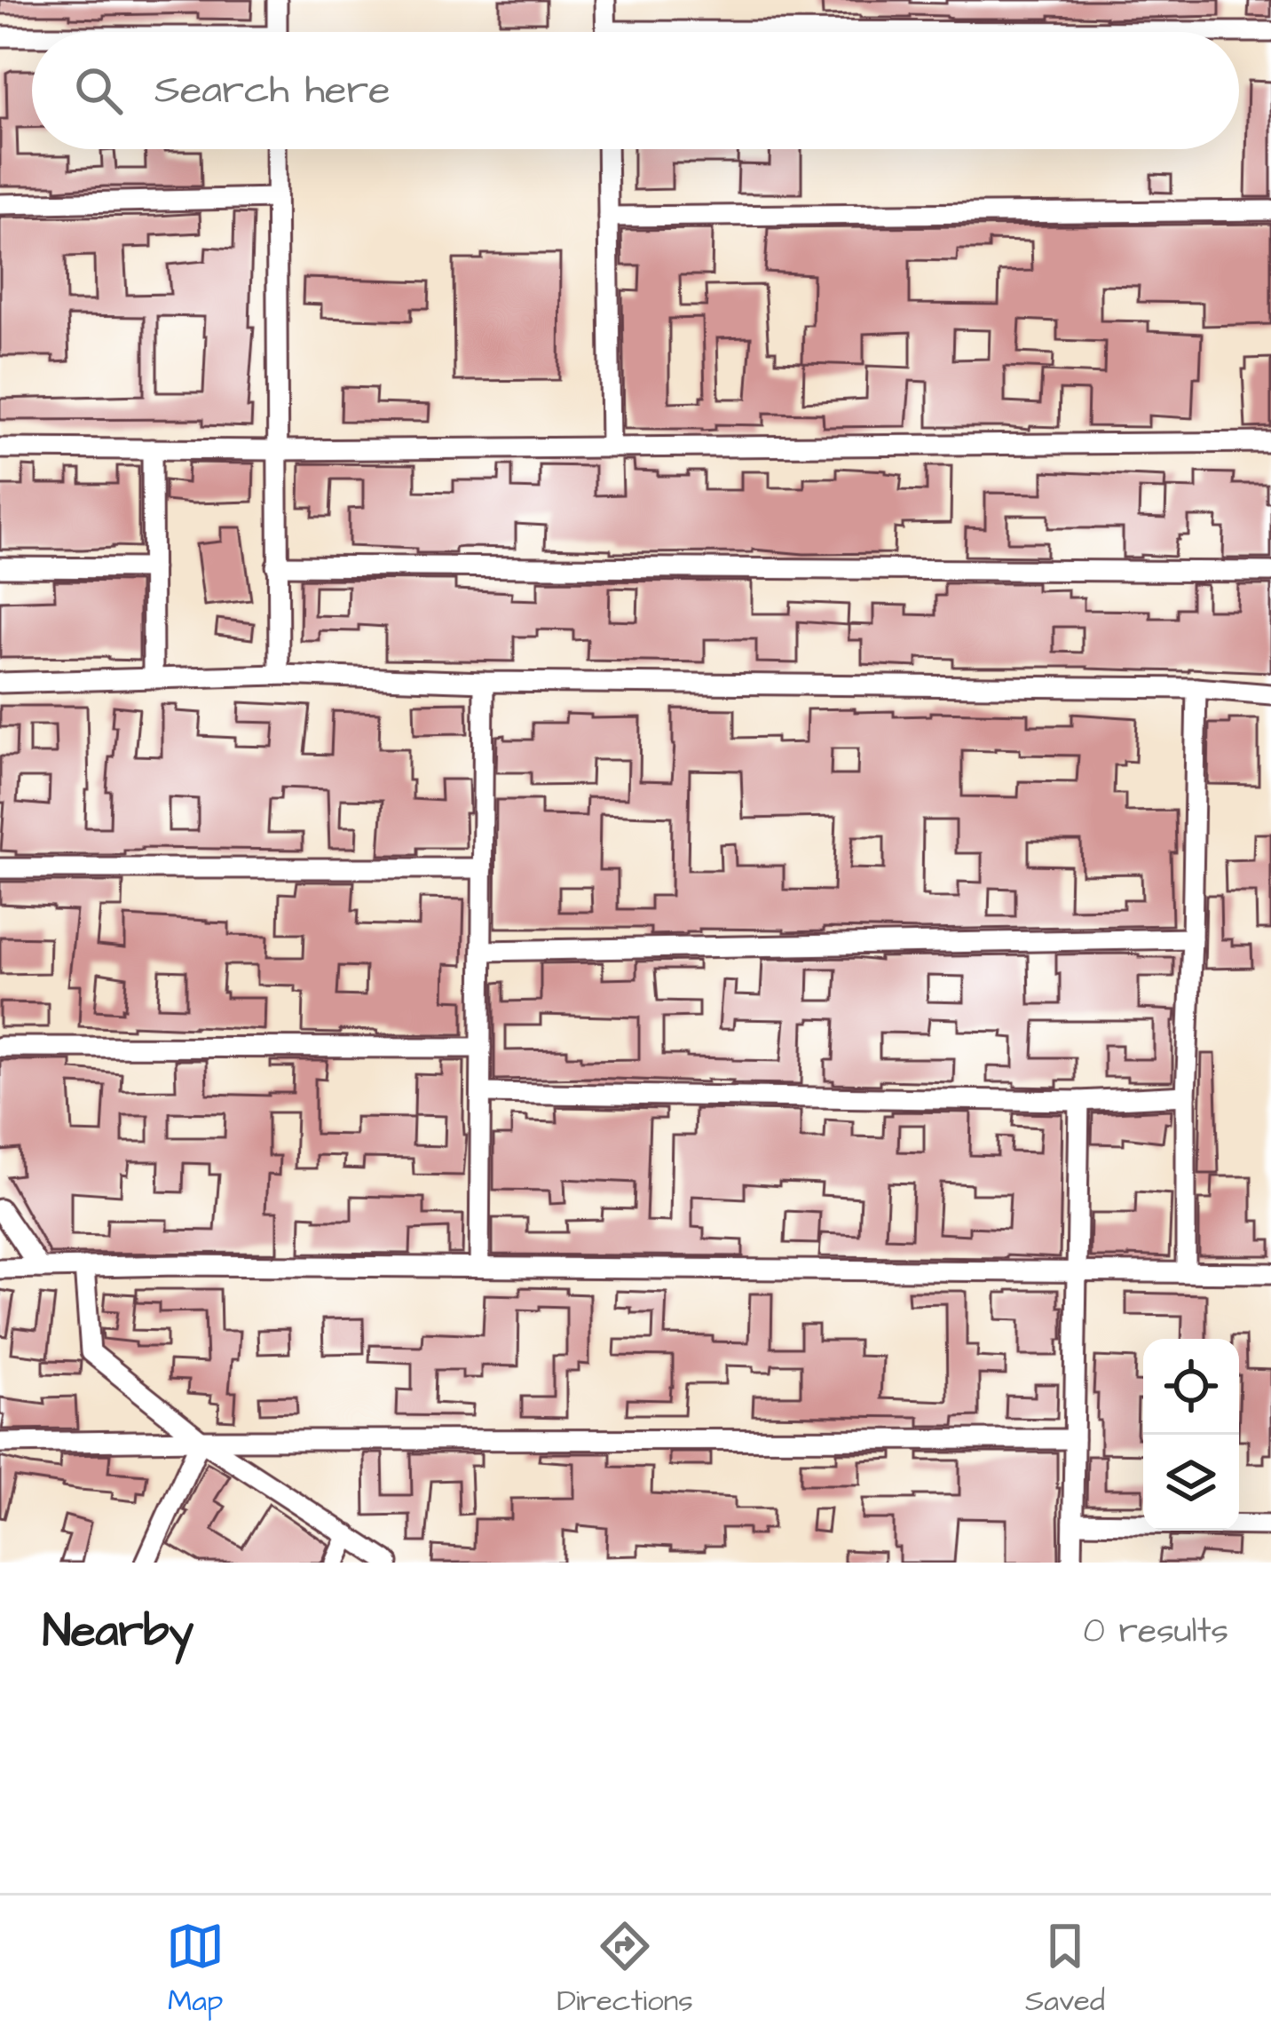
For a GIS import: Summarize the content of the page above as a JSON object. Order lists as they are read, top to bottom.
{
  "page": {
    "search": "Search here",
    "heading": ["Nearby", "0 results"],
    "nav": ["Map", "Directions", "Saved"]
  }
}
